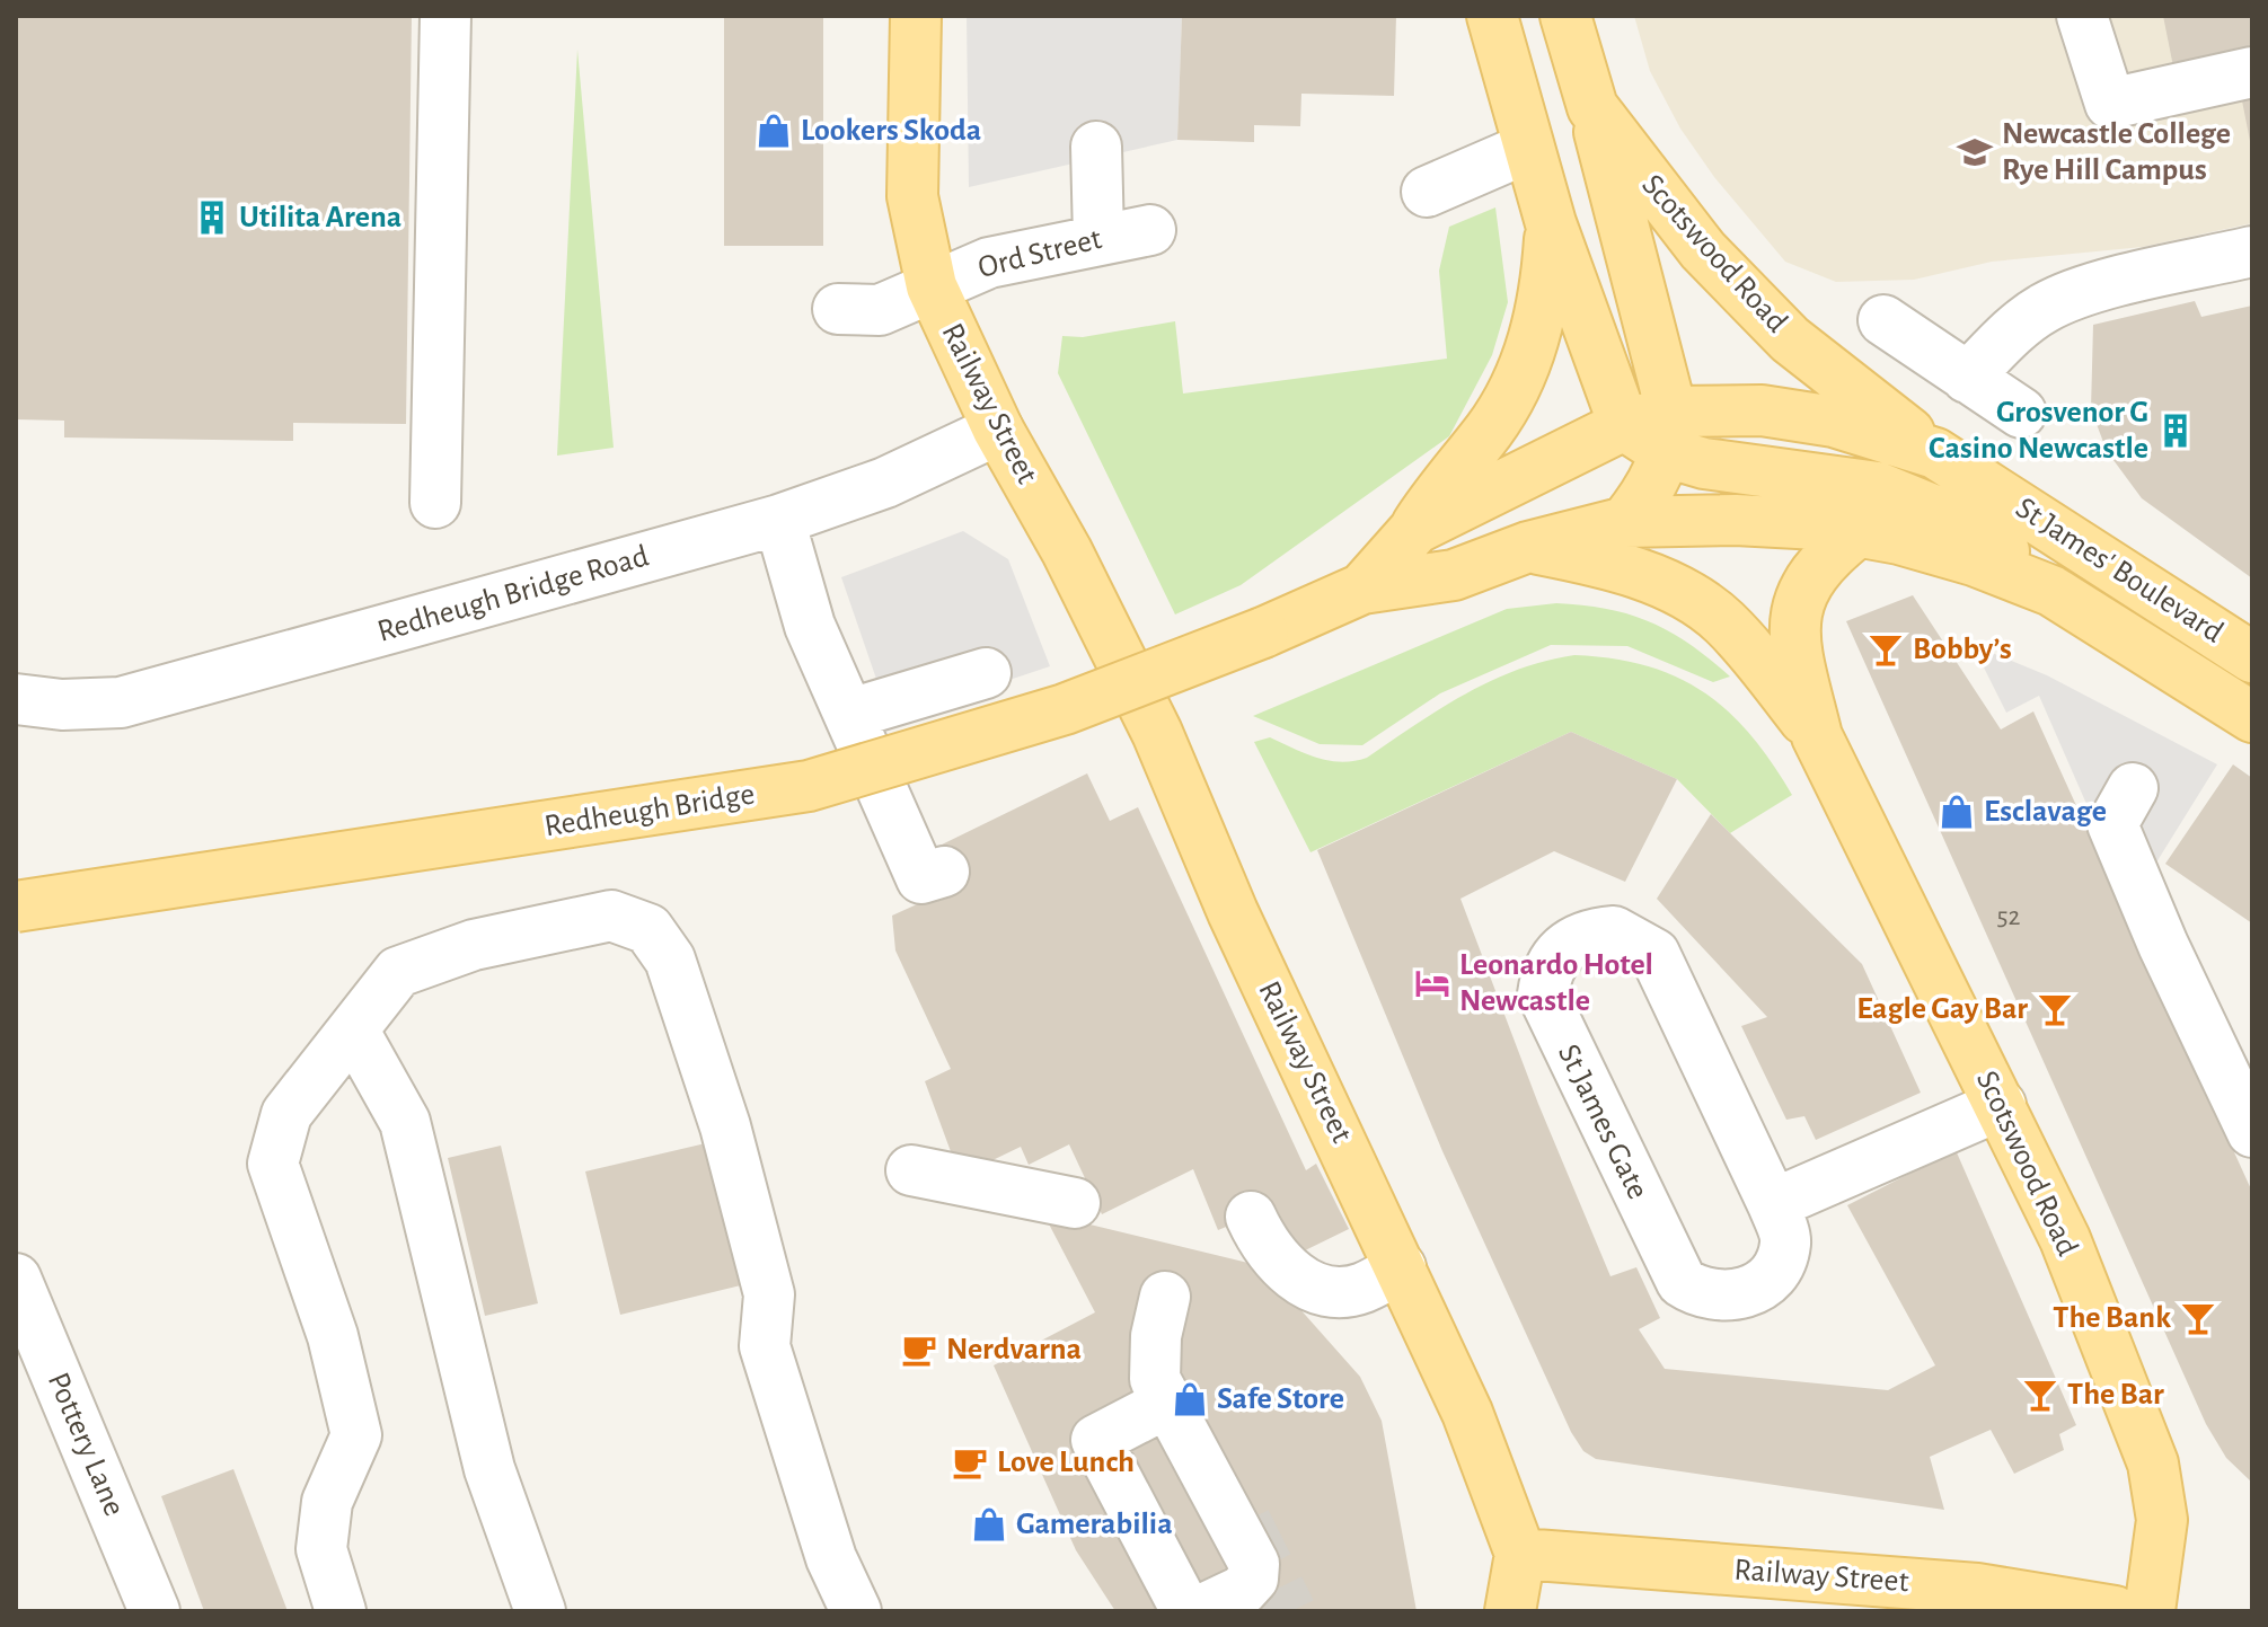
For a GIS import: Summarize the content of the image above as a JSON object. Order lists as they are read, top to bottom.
{
  "streets": {
    "main road": [
      "Scotswood Road",
      "Railway Street",
      "St James' Boulevard",
      "Redheugh Bridge"
    ],
    "street": [
      "Ord Street",
      "Redheugh Bridge Road",
      "St James Gate",
      "Pottery Lane"
    ]
  },
  "crossings": [
    ["Ord Street", "Railway Street"],
    ["Scotswood Road", "St James' Boulevard"],
    ["Railway Street", "Redheugh Bridge Road"],
    ["St James' Boulevard", "Redheugh Bridge"]
  ],
  "places": {
    "shop": [
      "Lookers Skoda",
      "Esclavage",
      "Safe Store",
      "Gamerabilia"
    ],
    "school or university": ["Newcastle College Rye Hill Campus"],
    "building": ["Utilita Arena", "Grosvenor G Casino Newcastle"],
    "bar": [
      "Bobby’s",
      "Eagle Gay Bar",
      "The Bank",
      "The Bar"
    ],
    "hotel": ["Leonardo Hotel Newcastle"],
    "cafe": ["Nerdvarna", "Love Lunch"]
  },
  "house_numbers": ["52"]
}
